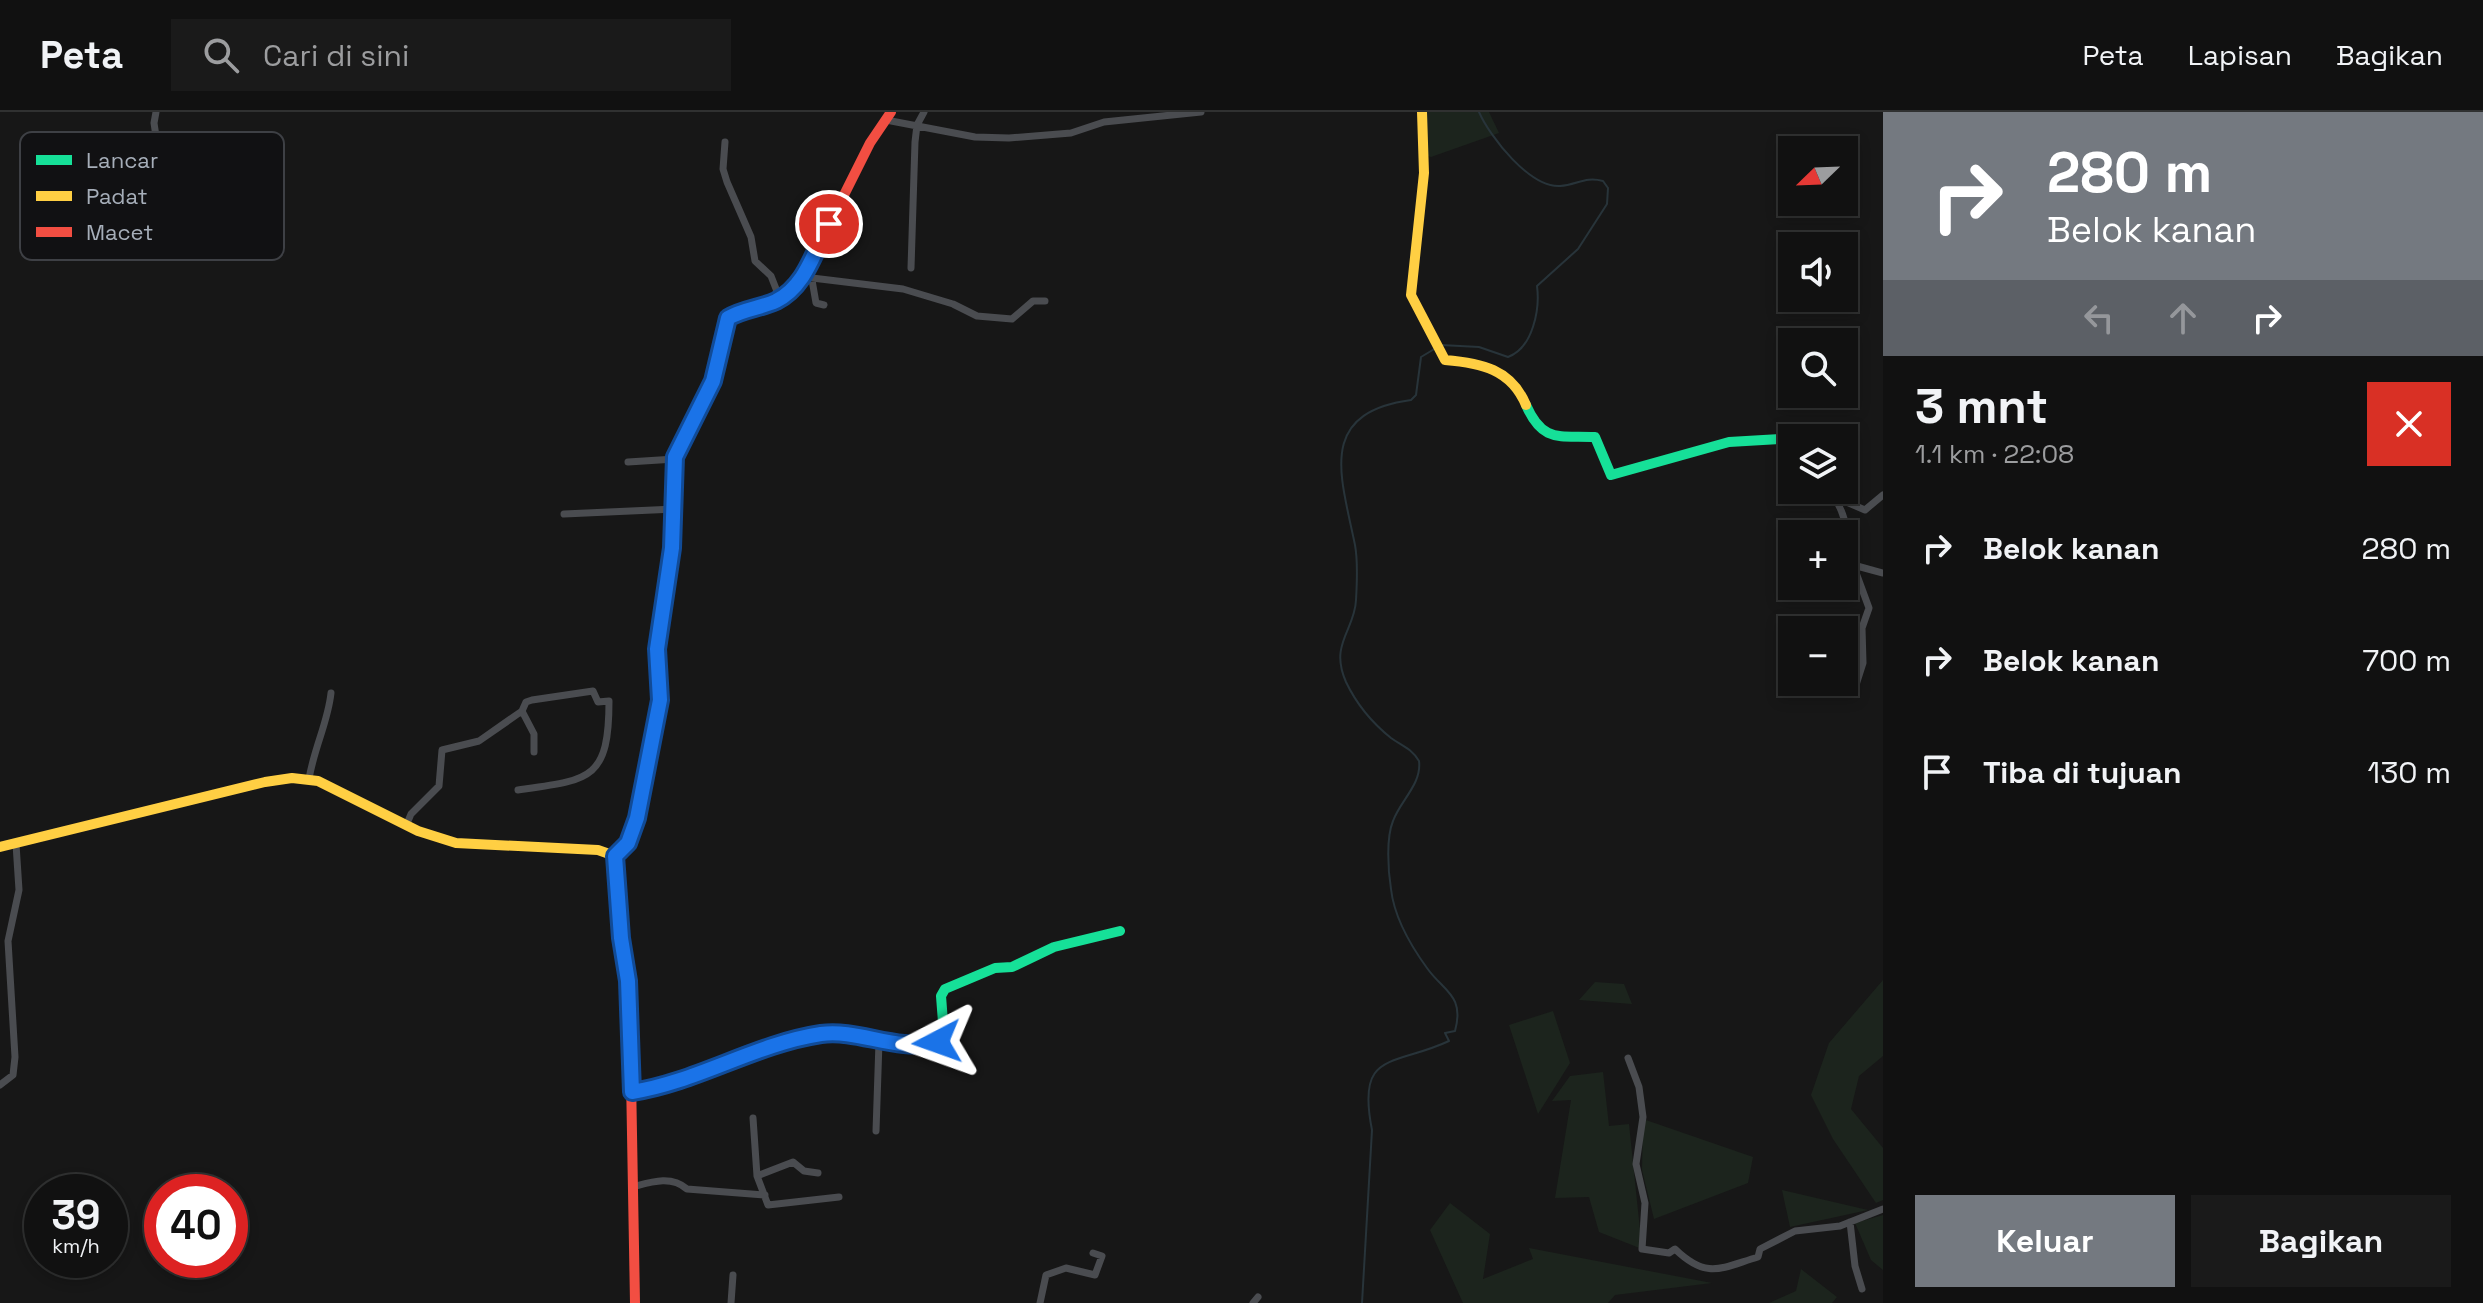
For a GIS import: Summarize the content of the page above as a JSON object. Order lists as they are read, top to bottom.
{
  "legend": ["Lancar", "Padat", "Macet"],
  "north": "bottom left",
  "page": {
    "header": "Peta",
    "search": "Cari di sini",
    "nav": ["Peta", "Lapisan", "Bagikan"],
    "turn": ["280 m", "Belok kanan"],
    "map_buttons": ["+", "−"],
    "heading": ["3 mnt", "1.1 km · 22:08"],
    "list": [
      {
        "name": "Belok kanan",
        "value": "280 m"
      },
      {
        "name": "Belok kanan",
        "value": "700 m"
      },
      {
        "name": "Tiba di tujuan",
        "value": "130 m"
      }
    ],
    "speed": "39 km/h",
    "limit": "40",
    "buttons": ["Keluar", "Bagikan"]
  }
}
